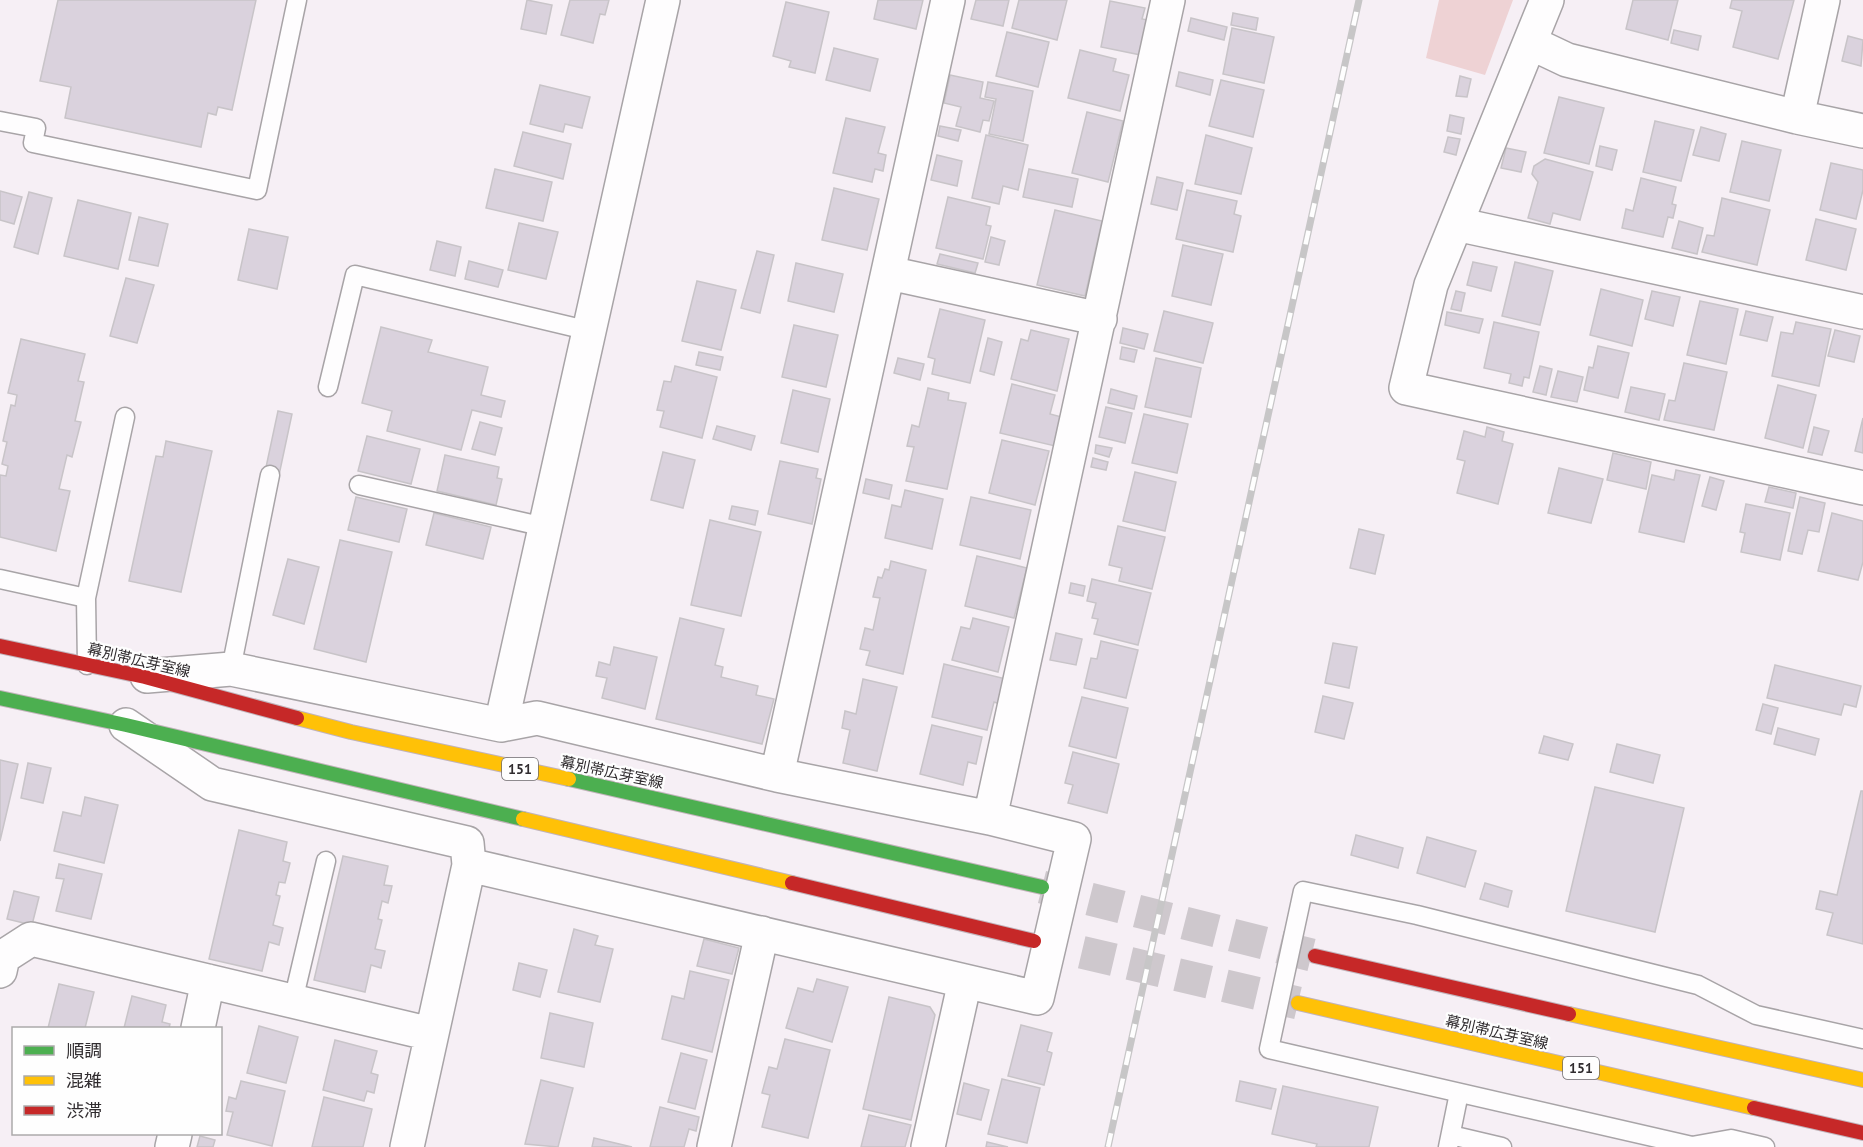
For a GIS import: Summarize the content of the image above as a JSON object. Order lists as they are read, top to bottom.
{
  "streets": {
    "main road": ["幕別帯広芽室線", "151"]
  },
  "legend": ["順調", "混雑", "渋滞"]
}
